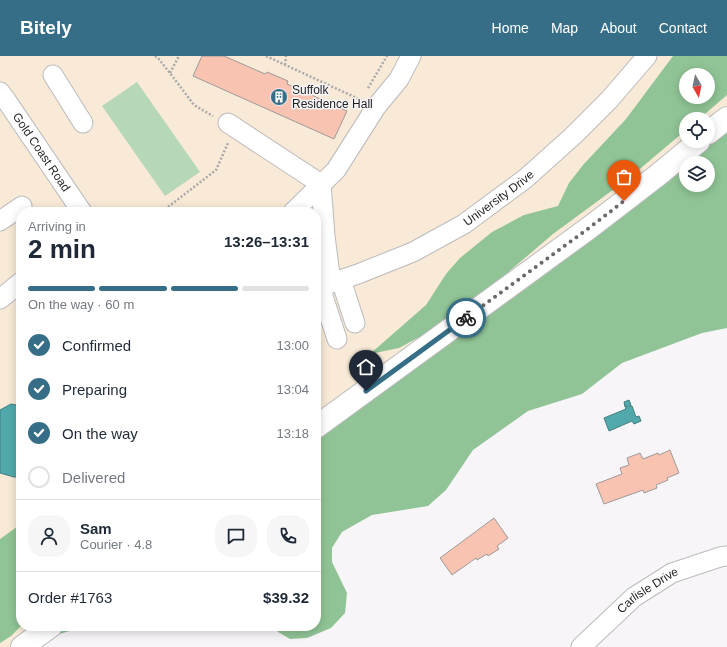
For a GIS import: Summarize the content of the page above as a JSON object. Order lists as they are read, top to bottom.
{
  "streets": {
    "street": ["Gold Coast Road", "University Drive", "Carlisle Drive"]
  },
  "places": {
    "building": ["Suffolk Residence Hall"]
  },
  "north": "bottom",
  "page": {
    "header": "Bitely",
    "nav": [
      "Home",
      "Map",
      "About",
      "Contact"
    ],
    "heading": ["2 min", "Arriving in", "13:26–13:31"],
    "panel": [
      "Sam",
      "Courier · 4.8",
      "Order #1763",
      "$39.32"
    ],
    "bar": "On the way · 60 m",
    "list": [
      ["Confirmed", "13:00"],
      ["Preparing", "13:04"],
      ["On the way", "13:18"],
      "Delivered"
    ]
  }
}
